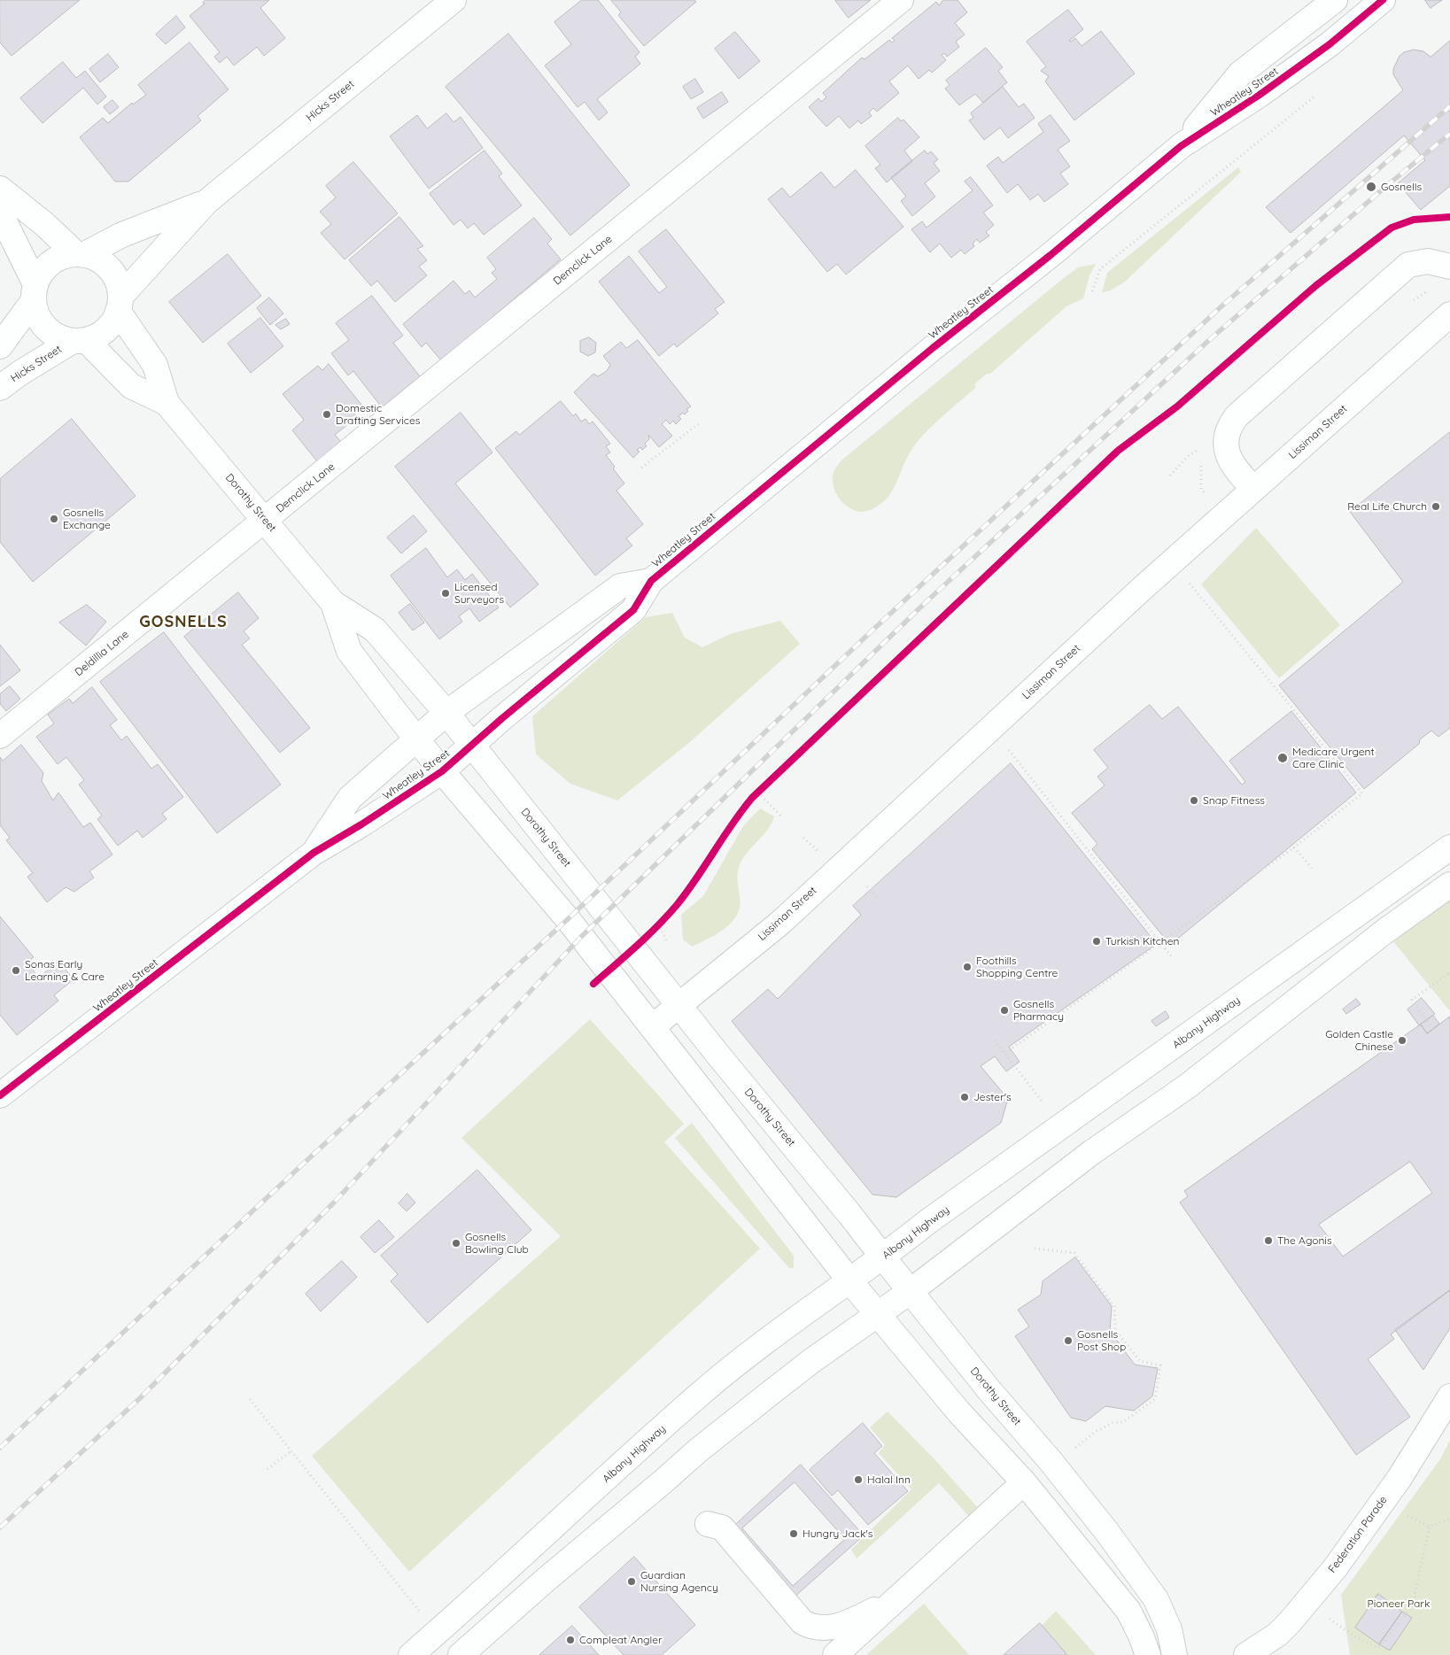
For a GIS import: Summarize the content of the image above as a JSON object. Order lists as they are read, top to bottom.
{
  "streets": {
    "main road": [
      "Wheatley Street",
      "Hicks Street",
      "Demclick Lane",
      "Lissiman Street",
      "Dorothy Street",
      "Deldillia Lane",
      "Albany Highway",
      "Federation Parade"
    ]
  },
  "crossings": [
    ["Wheatley Street", "Dorothy Street"],
    ["Hicks Street", "Dorothy Street"],
    ["Demclick Lane", "Dorothy Street"],
    ["Demclick Lane", "Deldillia Lane"],
    ["Lissiman Street", "Dorothy Street"],
    ["Dorothy Street", "Deldillia Lane"],
    ["Dorothy Street", "Albany Highway"]
  ],
  "districts": ["GOSNELLS"],
  "parks": ["Pioneer Park"],
  "places": [
    "Gosnells",
    "Domestic Drafting Services",
    "Real Life Church",
    "Gosnells Exchange",
    "Licensed Surveyors",
    "Medicare Urgent Care Clinic",
    "Snap Fitness",
    "Turkish Kitchen",
    "Foothills Shopping Centre",
    "Sonas Early Learning & Care",
    "Gosnells Pharmacy",
    "Golden Castle Chinese",
    "Jester's",
    "The Agonis",
    "Gosnells Bowling Club",
    "Gosnells Post Shop",
    "Halal Inn",
    "Hungry Jack's",
    "Guardian Nursing Agency",
    "Compleat Angler"
  ]
}
